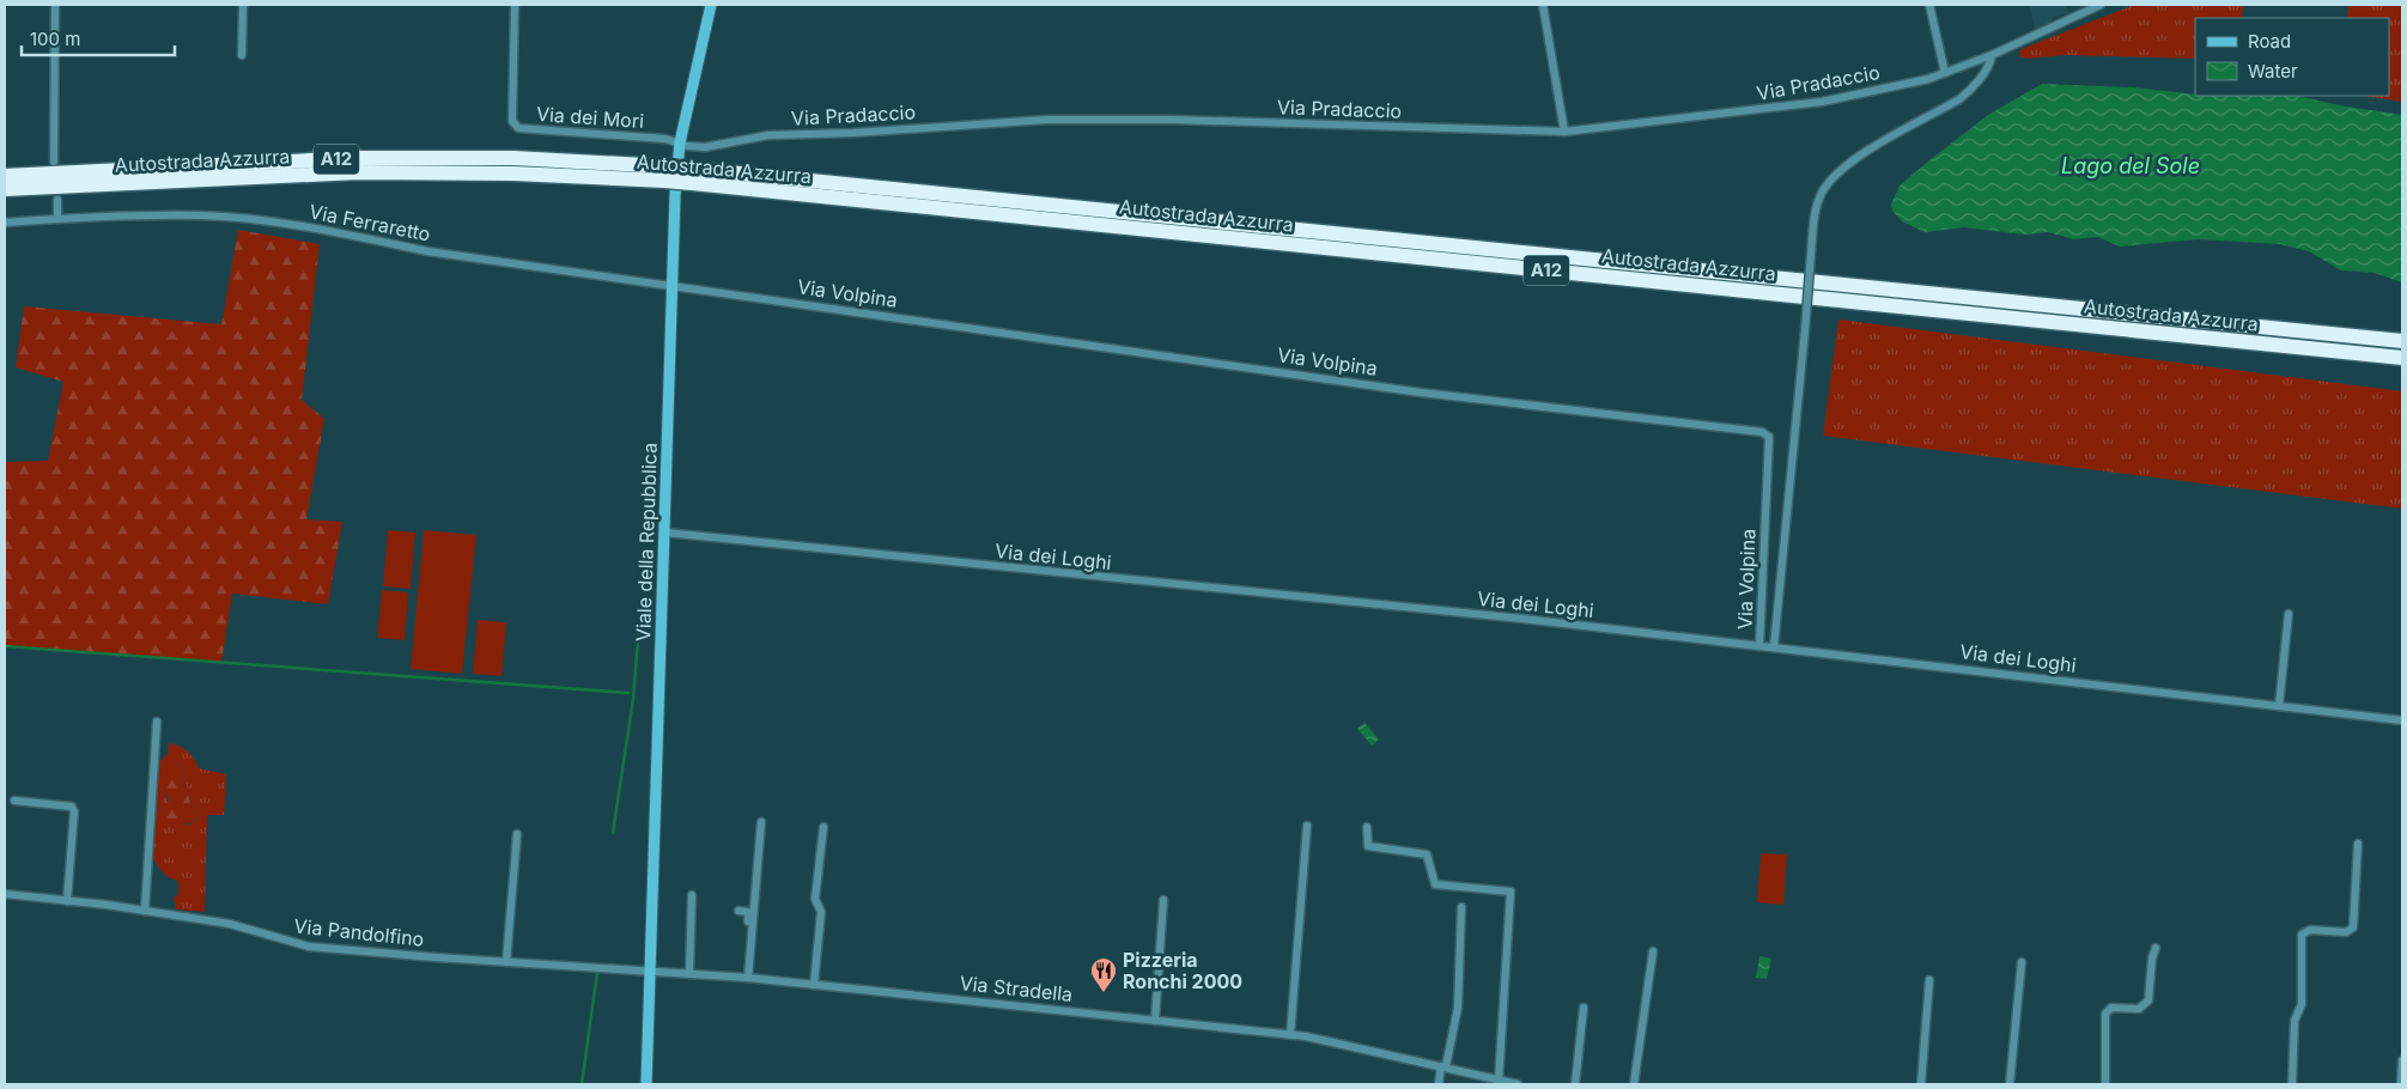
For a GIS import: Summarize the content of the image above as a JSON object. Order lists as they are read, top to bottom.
{
  "streets": {
    "highway": ["A12", "Autostrada Azzurra"],
    "main road": ["Viale della Repubblica"],
    "street": [
      "Via Pradaccio",
      "Via dei Mori",
      "Via Ferraretto",
      "Via Volpina",
      "Via dei Loghi",
      "Via Pandolfino",
      "Via Stradella"
    ]
  },
  "crossings": [
    ["Via Pradaccio", "Via dei Mori"],
    ["Via Pradaccio", "Viale della Repubblica"],
    ["Via dei Mori", "Viale della Repubblica"],
    ["Via Ferraretto", "Via Volpina"],
    ["Via Ferraretto", "Viale della Repubblica"],
    ["Via Volpina", "Viale della Repubblica"],
    ["Via Volpina", "Via dei Loghi"],
    ["Viale della Repubblica", "Via dei Loghi"],
    ["Viale della Repubblica", "Via Pandolfino"],
    ["Viale della Repubblica", "Via Stradella"],
    ["Via Pandolfino", "Via Stradella"]
  ],
  "water": ["Lago del Sole"],
  "places": {
    "restaurant": ["Pizzeria Ronchi 2000"]
  },
  "legend": ["Road", "Water"],
  "scale_bar": "100 m"
}
